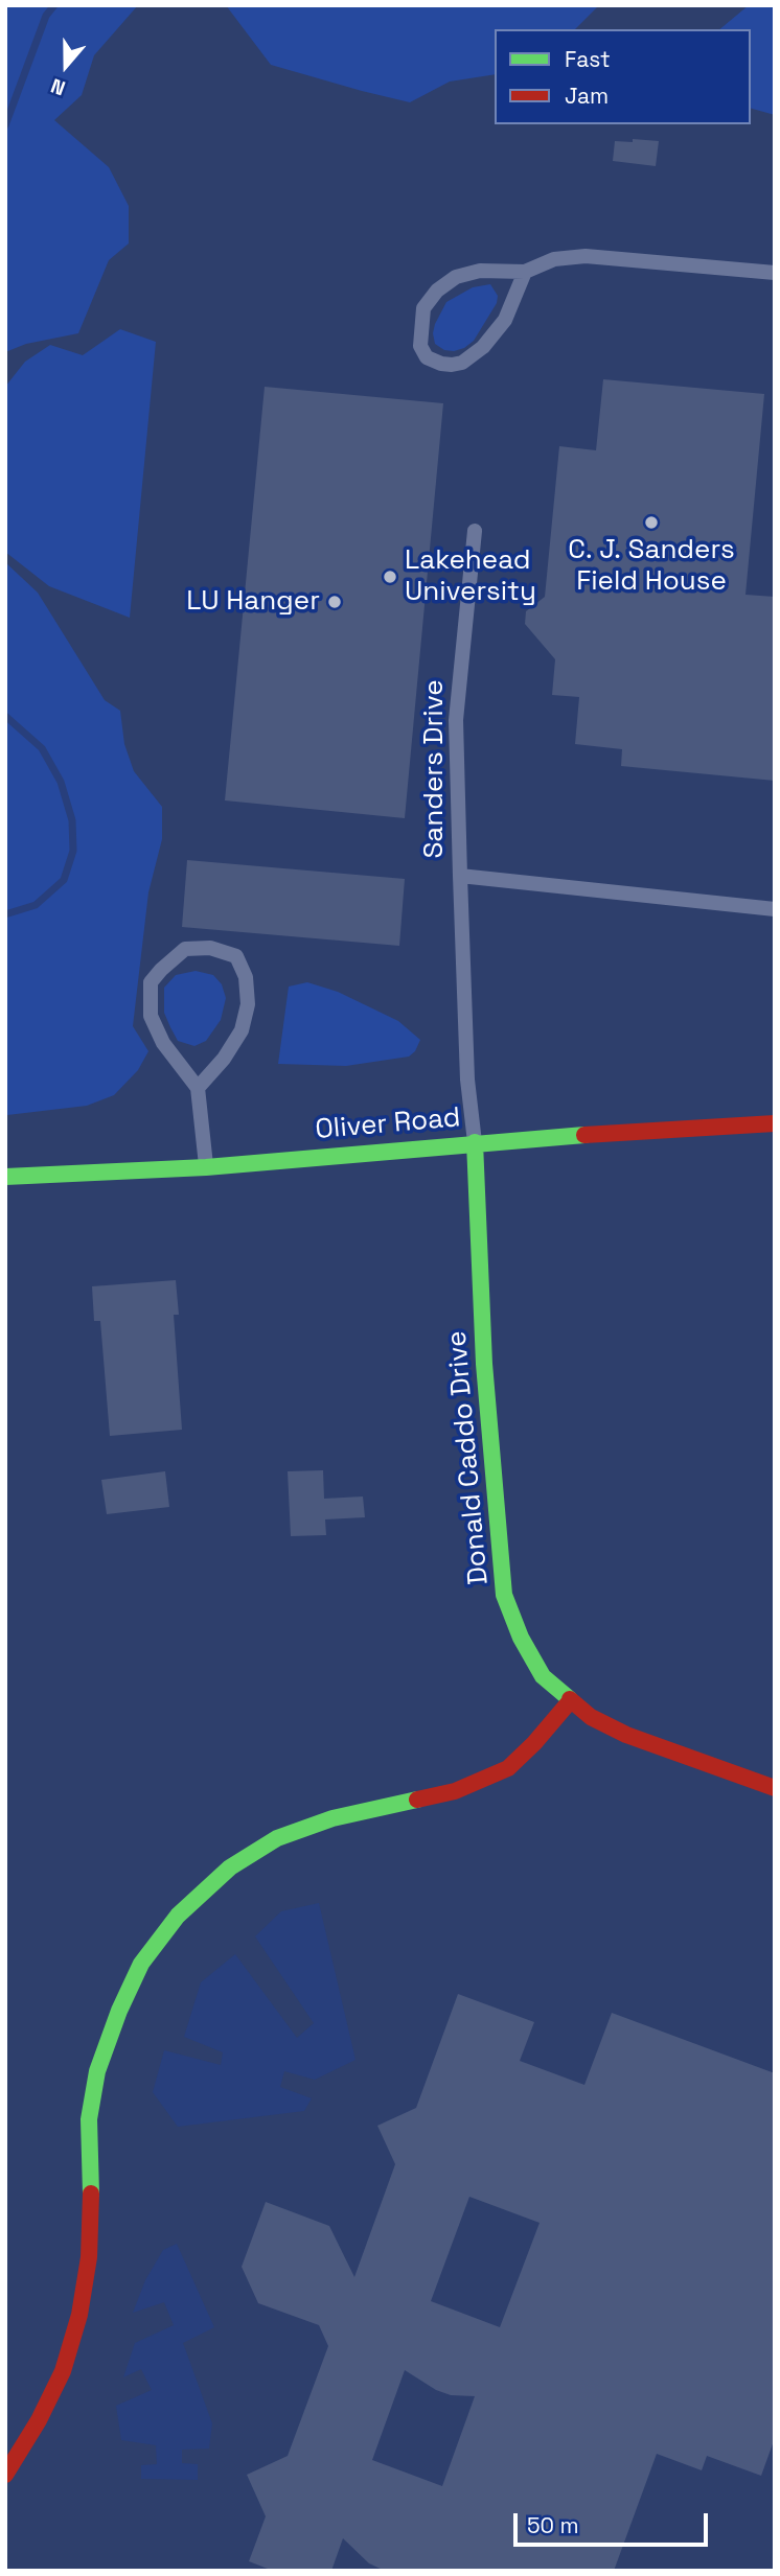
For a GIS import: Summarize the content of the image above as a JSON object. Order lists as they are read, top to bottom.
{
  "streets": {
    "street": ["Oliver Road", "Donald Caddo Drive"],
    "lane": ["Sanders Drive"]
  },
  "crossings": [
    ["Sanders Drive", "Oliver Road"],
    ["Sanders Drive", "Donald Caddo Drive"],
    ["Oliver Road", "Donald Caddo Drive"]
  ],
  "places": ["C. J. Sanders Field House", "Lakehead University", "LU Hanger"],
  "legend": ["Fast", "Jam"],
  "scale_bar": "50 m",
  "north": "bottom"
}
